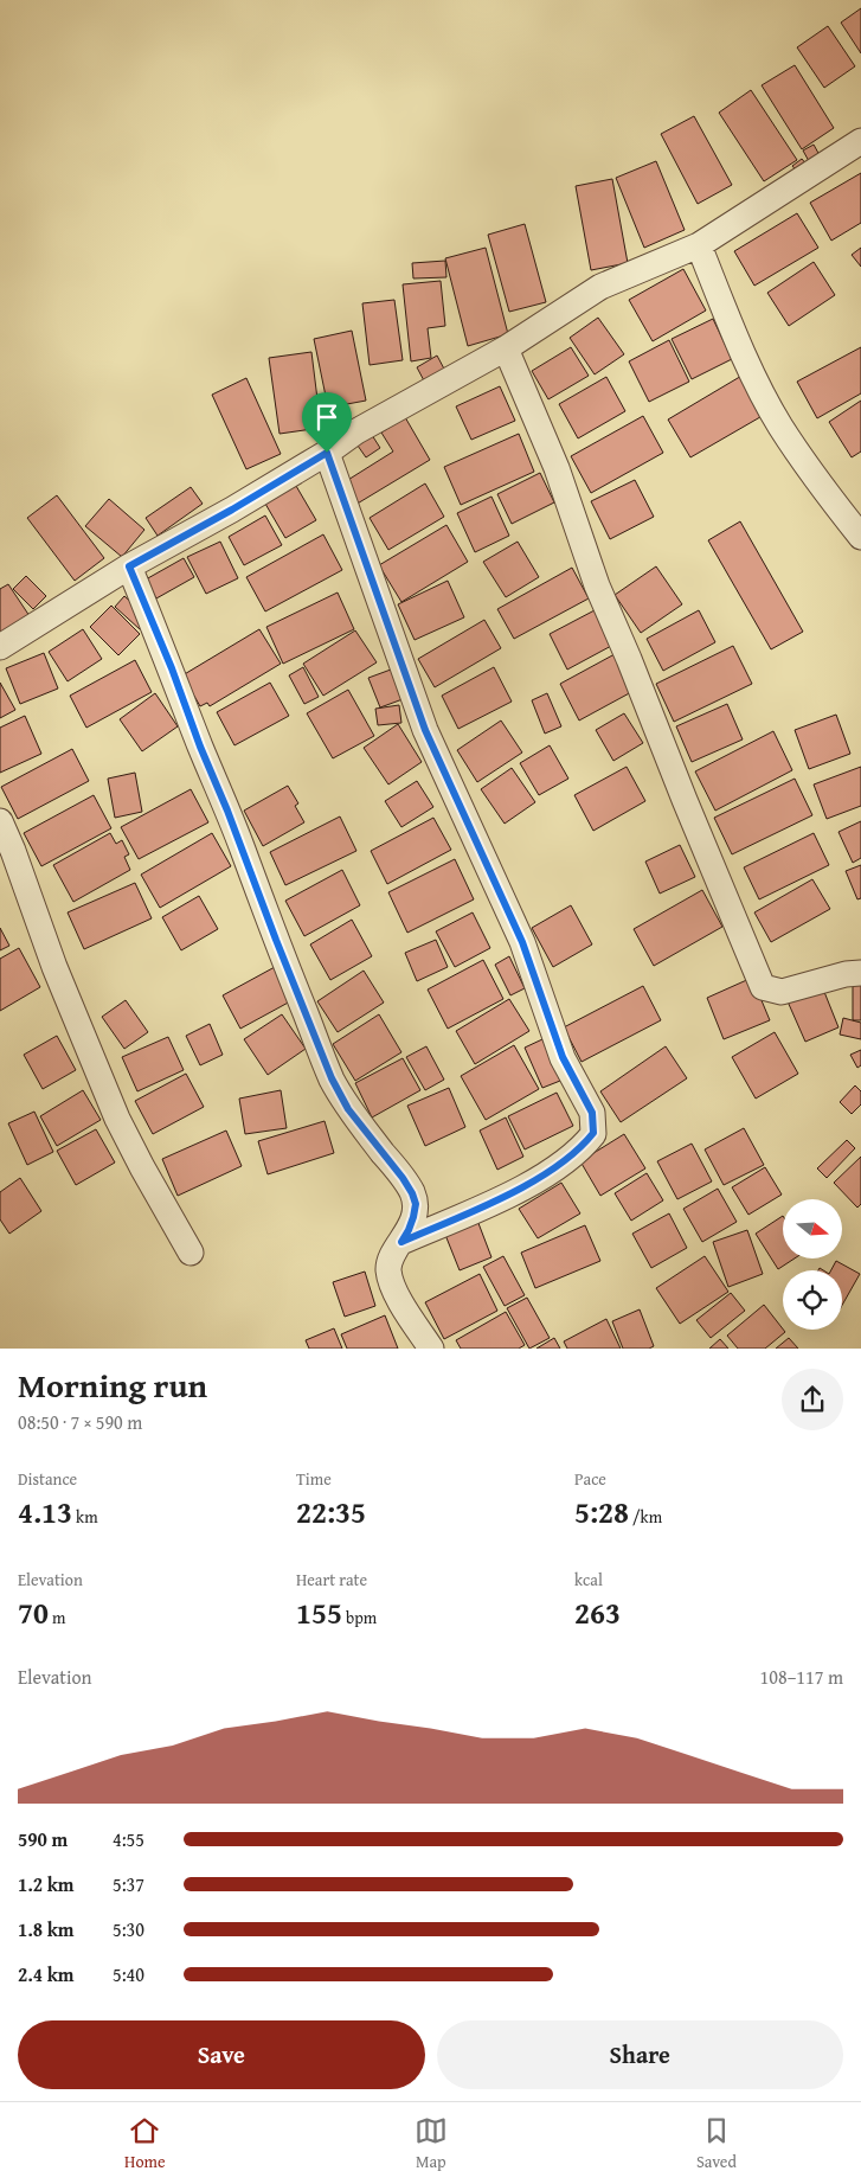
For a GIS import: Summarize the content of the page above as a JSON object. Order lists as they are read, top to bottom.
{
  "north": "right",
  "page": {
    "heading": ["Morning run", "08:50 · 7 × 590 m"],
    "stats": [
      ["Distance", "4.13 km"],
      ["Time", "22:35"],
      ["Pace", "5:28 /km"],
      ["Elevation", "70 m"],
      ["Heart rate", "155 bpm"],
      ["kcal", "263"]
    ],
    "chart": ["Elevation", "108–117 m"],
    "list": [
      {
        "name": "590 m",
        "note": "4:55"
      },
      {
        "name": "1.2 km",
        "note": "5:37"
      },
      {
        "name": "1.8 km",
        "note": "5:30"
      },
      {
        "name": "2.4 km",
        "note": "5:40"
      }
    ],
    "buttons": ["Save", "Share"],
    "tabs": ["Home", "Map", "Saved"]
  }
}
